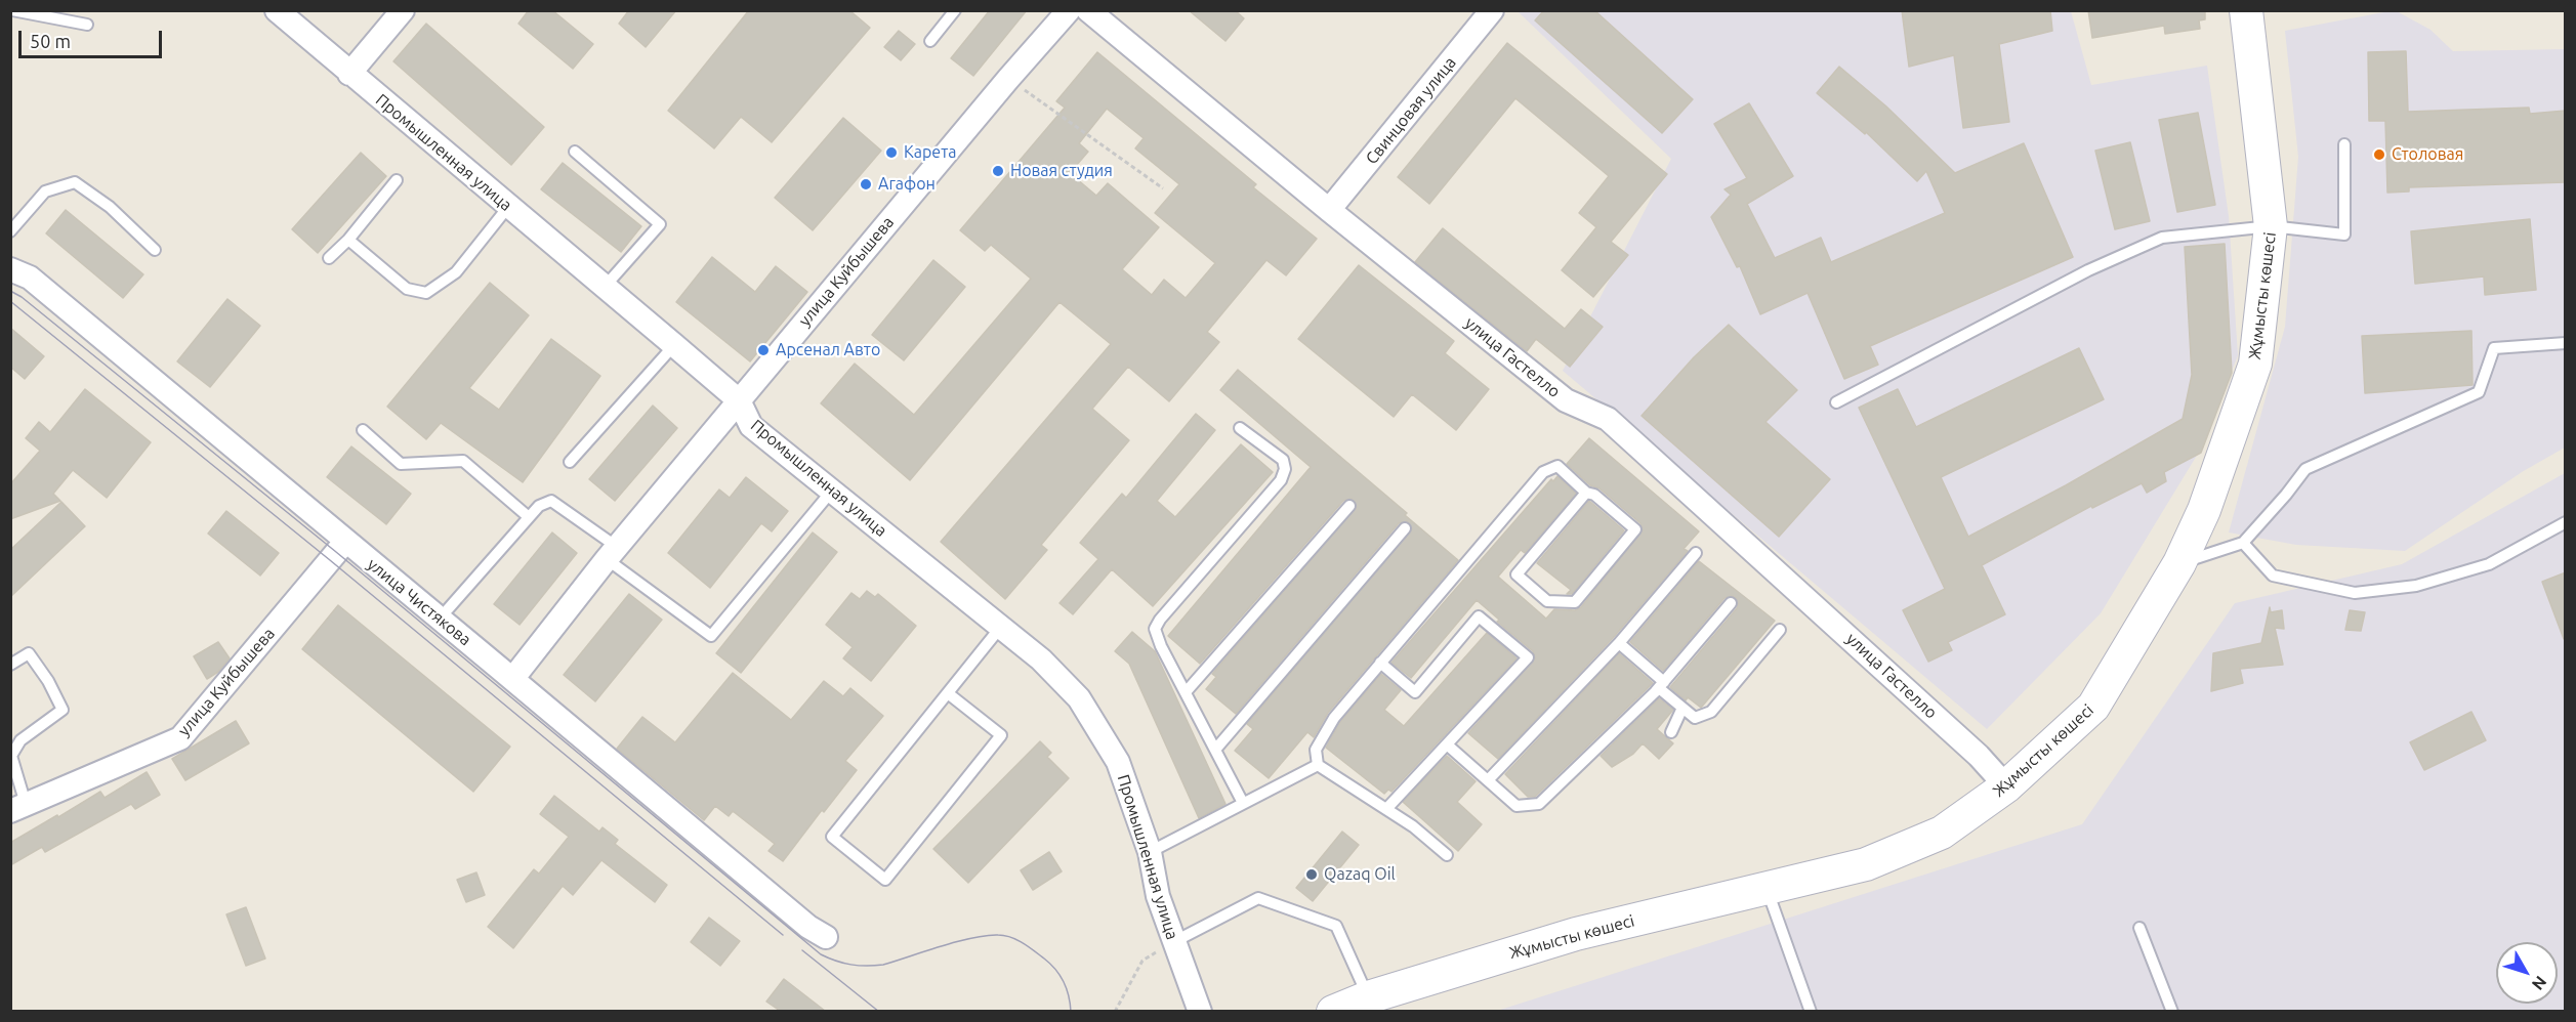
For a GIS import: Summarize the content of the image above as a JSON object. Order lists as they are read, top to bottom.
{
  "streets": {
    "main road": ["Жұмысты көшесі"],
    "street": [
      "Свинцовая улица",
      "Промышленная улица",
      "улица Куйбышева",
      "улица Гастелло",
      "улица Чистякова"
    ]
  },
  "crossings": [
    ["Свинцовая улица", "улица Гастелло"],
    ["Промышленная улица", "улица Куйбышева"],
    ["улица Куйбышева", "улица Чистякова"],
    ["Жұмысты көшесі", "улица Гастелло"]
  ],
  "places": [
    "Карета",
    "Столовая",
    "Новая студия",
    "Агафон",
    "Арсенал Авто",
    "Qazaq Oil"
  ],
  "scale_bar": "50 m",
  "north": "bottom right"
}
